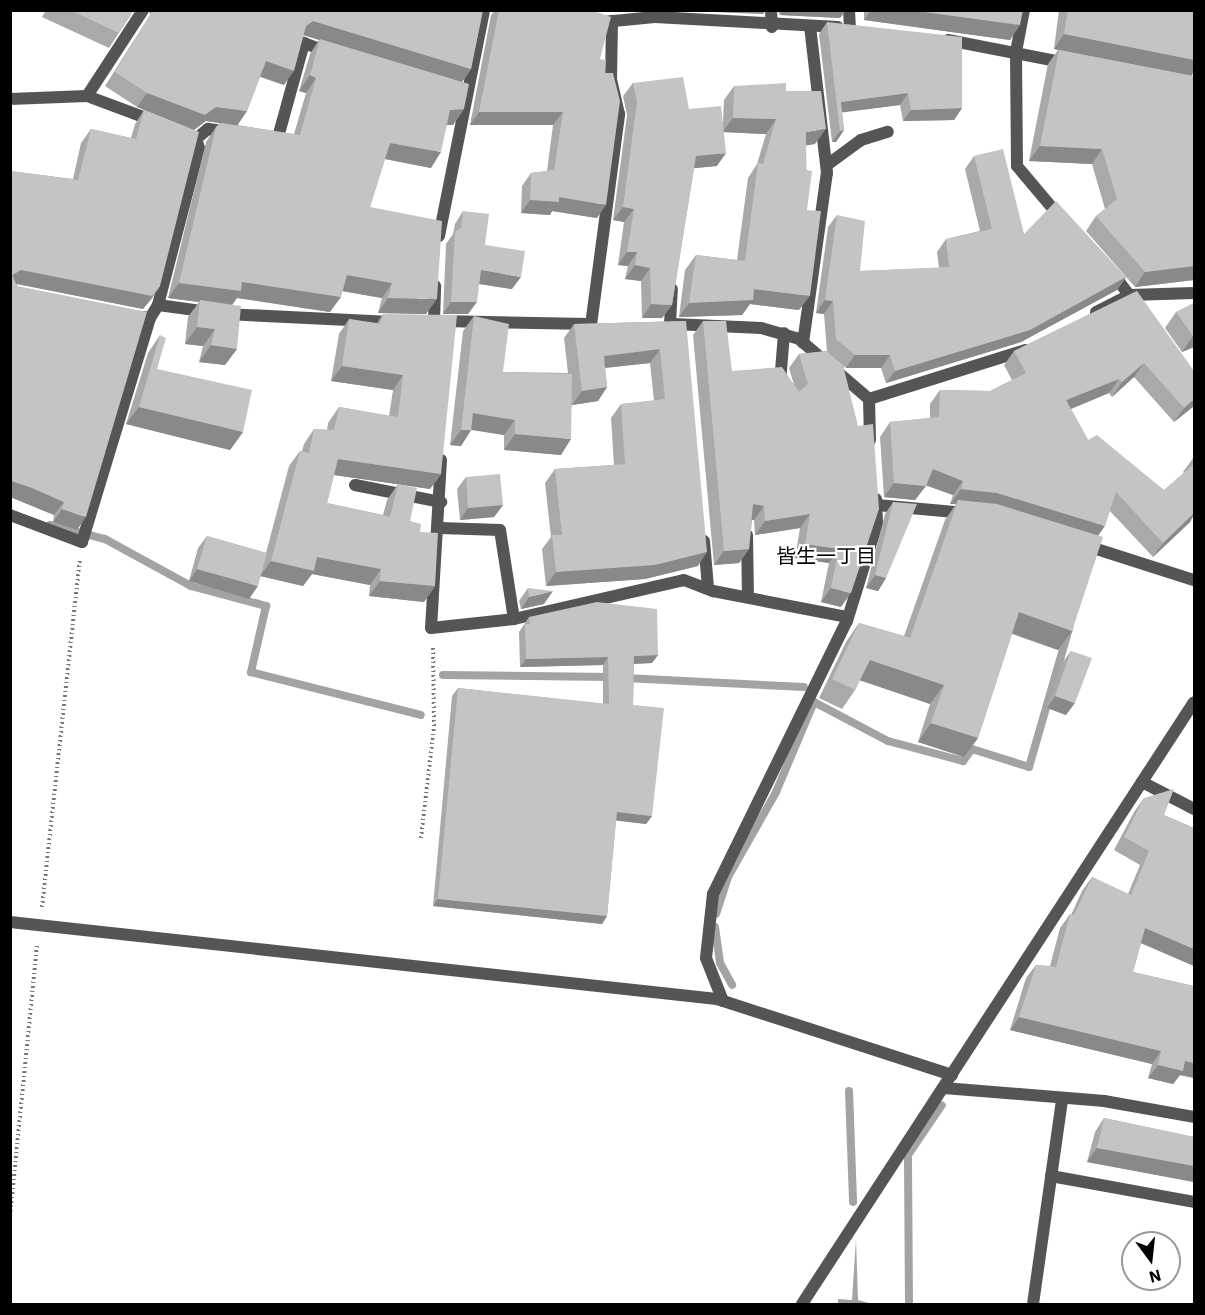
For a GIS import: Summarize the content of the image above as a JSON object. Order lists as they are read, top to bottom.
{
  "districts": ["皆生一丁目"],
  "north": "bottom"
}
